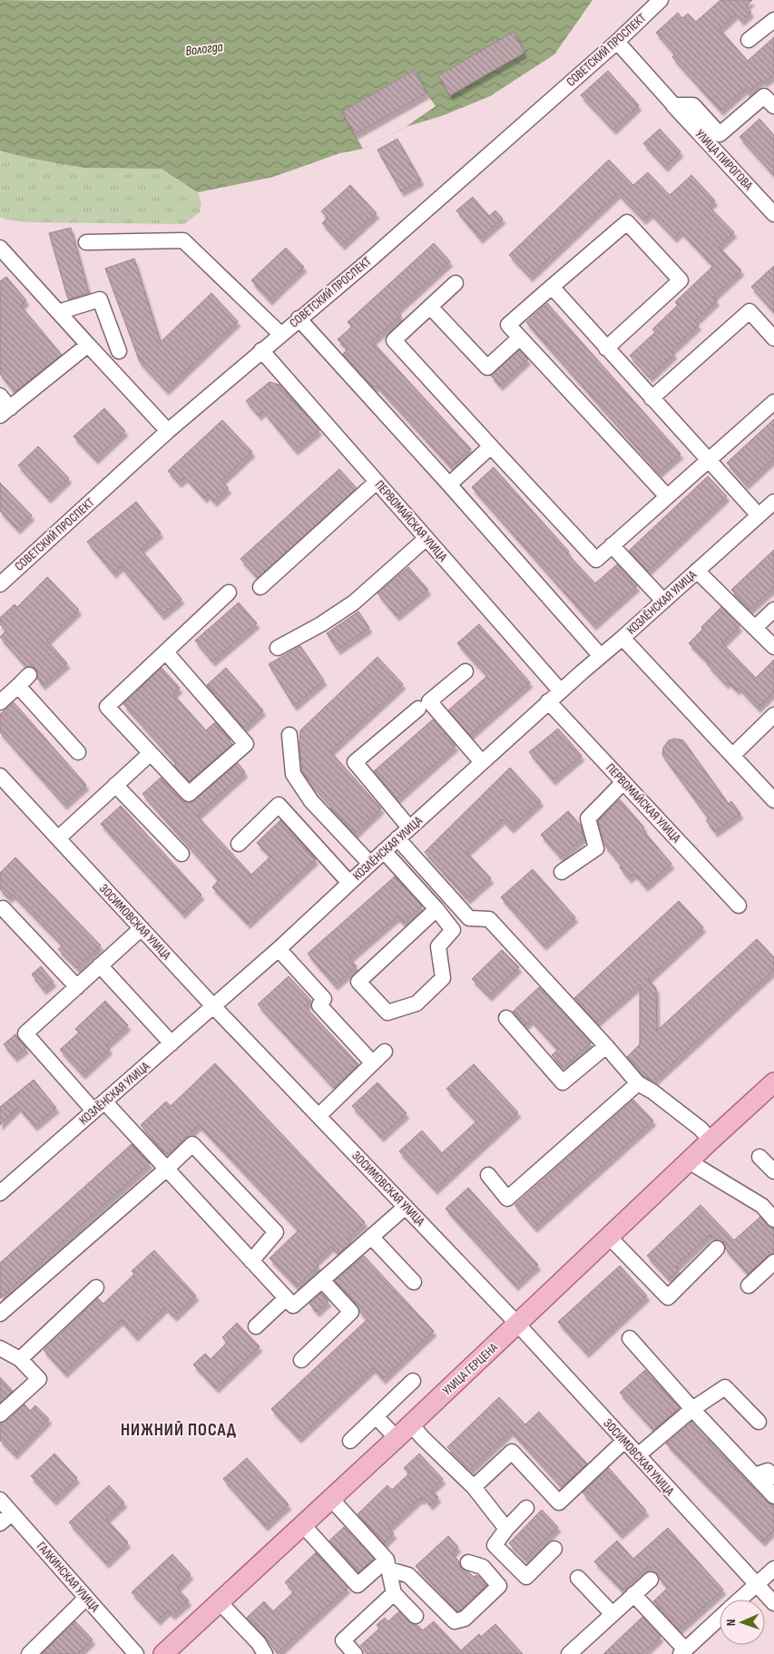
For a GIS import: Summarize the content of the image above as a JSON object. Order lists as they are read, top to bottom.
{
  "streets": {
    "main road": ["УЛИЦА ГЕРЦЕНА"],
    "street": [
      "СОВЕТСКИЙ ПРОСПЕКТ",
      "УЛИЦА ПИРОГОВА",
      "ПЕРВОМАЙСКАЯ УЛИЦА",
      "КОЗЛЁНСКАЯ УЛИЦА",
      "ЗОСИМОВСКАЯ УЛИЦА",
      "ГАЛКИНСКАЯ УЛИЦА"
    ]
  },
  "crossings": [
    ["СОВЕТСКИЙ ПРОСПЕКТ", "УЛИЦА ПИРОГОВА"],
    ["СОВЕТСКИЙ ПРОСПЕКТ", "ПЕРВОМАЙСКАЯ УЛИЦА"],
    ["ПЕРВОМАЙСКАЯ УЛИЦА", "КОЗЛЁНСКАЯ УЛИЦА"],
    ["КОЗЛЁНСКАЯ УЛИЦА", "ЗОСИМОВСКАЯ УЛИЦА"],
    ["ЗОСИМОВСКАЯ УЛИЦА", "УЛИЦА ГЕРЦЕНА"]
  ],
  "districts": ["НИЖНИЙ ПОСАД"],
  "water": ["Вологда"],
  "north": "left"
}
